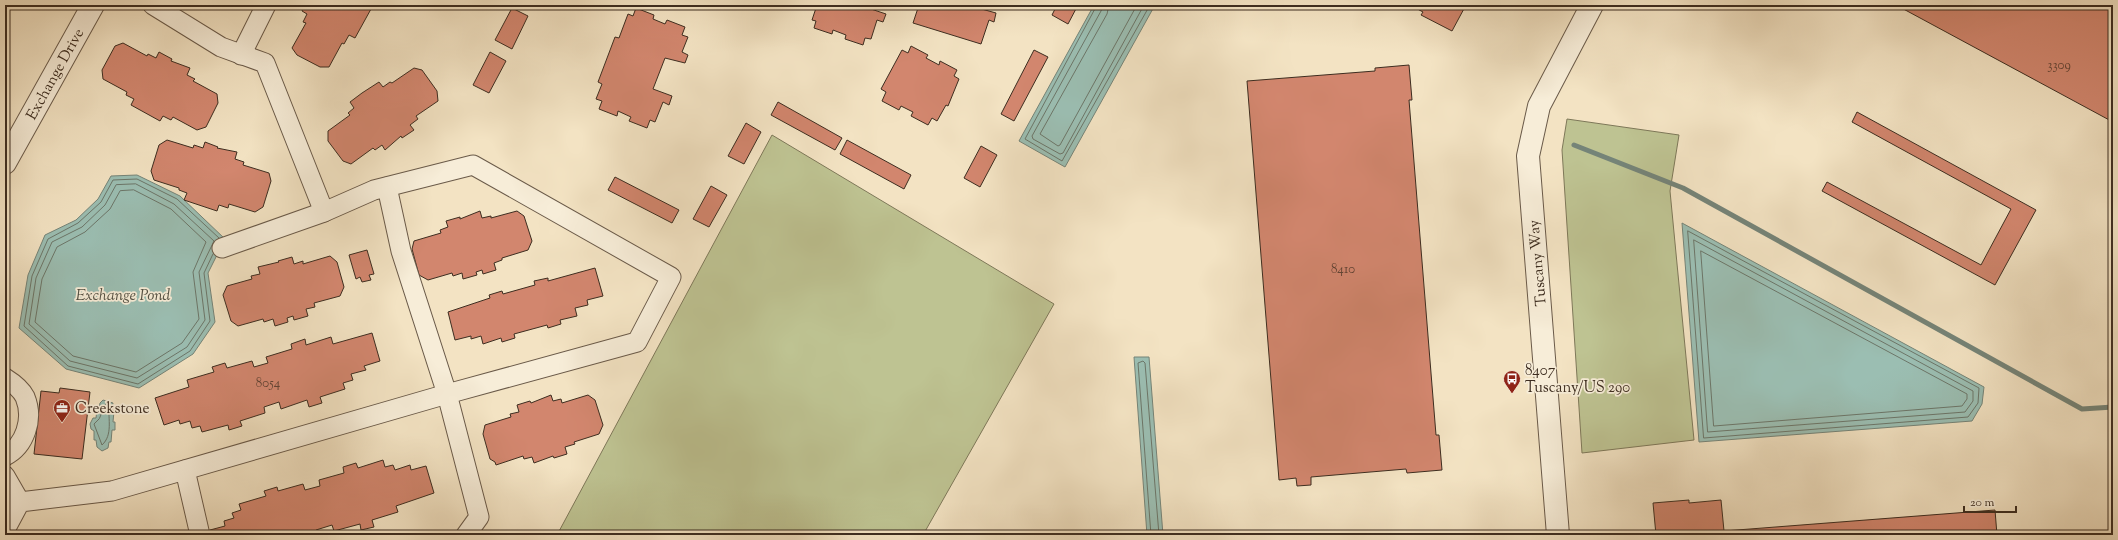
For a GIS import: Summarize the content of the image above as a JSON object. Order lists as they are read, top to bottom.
{
  "streets": {
    "street": ["Exchange Drive", "Tuscany Way"]
  },
  "water": ["Exchange Pond"],
  "places": {
    "bus stop": ["8407 Tuscany/US 290"],
    "office": ["Creekstone"]
  },
  "house_numbers": ["3309", "8410", "8054"],
  "scale_bar": "20 m"
}
